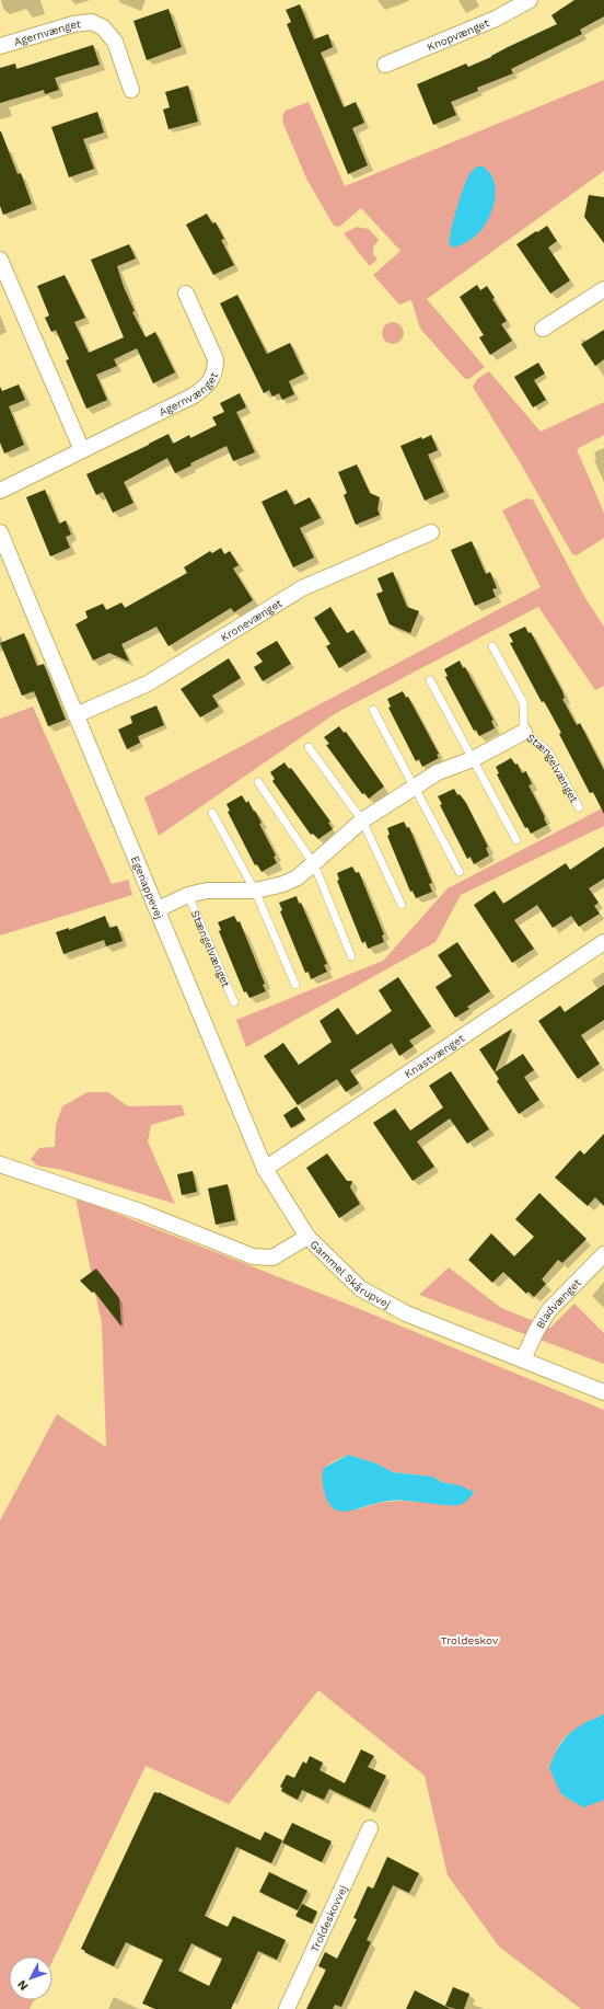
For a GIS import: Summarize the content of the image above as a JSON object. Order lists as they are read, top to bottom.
{
  "streets": {
    "street": [
      "Agernvænget",
      "Knopvænget",
      "Kronevænget",
      "Stængelvænget",
      "Egenappevej",
      "Knastvænget",
      "Gammel Skårupvej",
      "Bladvænget",
      "Troldeskovvej"
    ]
  },
  "crossings": [
    ["Kronevænget", "Egenappevej"],
    ["Stængelvænget", "Egenappevej"],
    ["Egenappevej", "Knastvænget"],
    ["Egenappevej", "Gammel Skårupvej"],
    ["Gammel Skårupvej", "Bladvænget"]
  ],
  "parks": ["Troldeskov"],
  "north": "bottom left"
}
